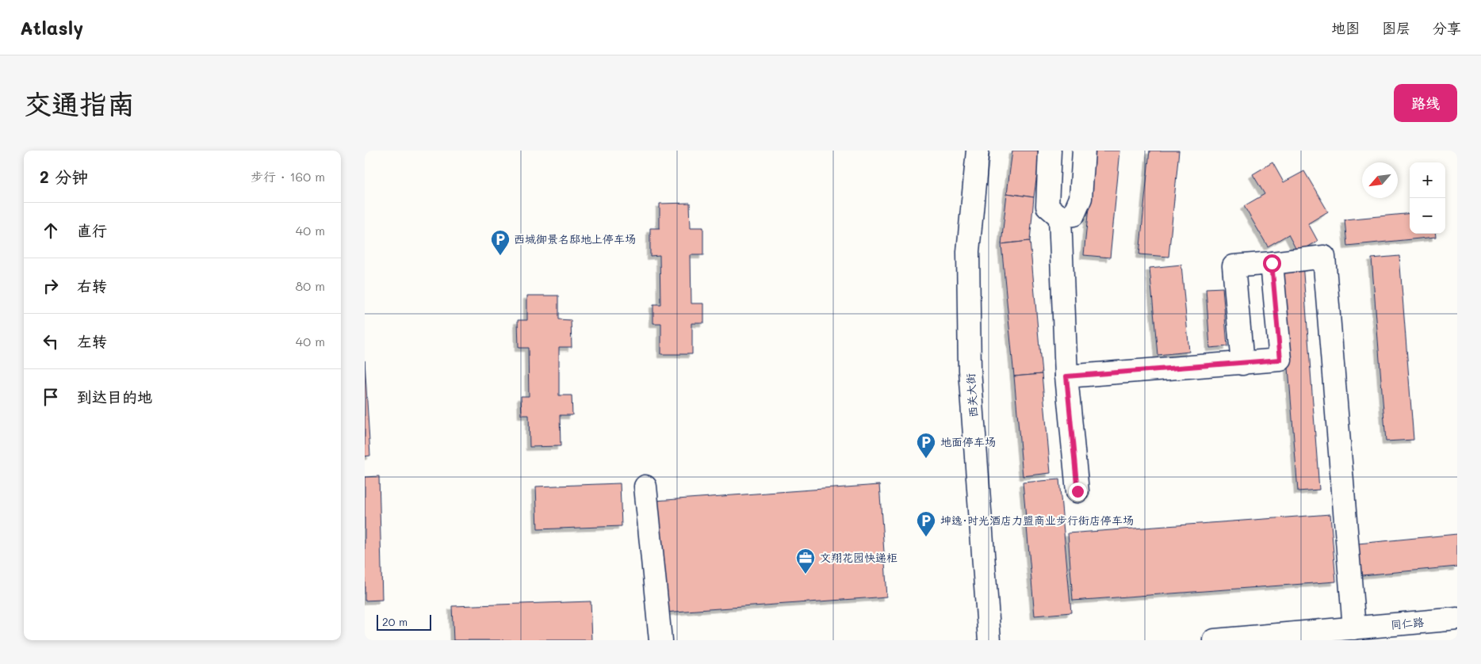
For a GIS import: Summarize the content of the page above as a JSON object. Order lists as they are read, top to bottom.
{
  "streets": {
    "main road": ["西关大街", "同仁路"]
  },
  "places": {
    "parking": ["西城御景名邸地上停车场", "地面停车场", "坤逸·时光酒店力盟商业步行街店停车场"],
    "office": ["文翔花园快递柜"]
  },
  "scale_bar": "20 m",
  "north": "bottom left",
  "page": {
    "header": "Atlasly",
    "nav": ["地图", "图层", "分享"],
    "buttons": "路线",
    "title": "交通指南",
    "heading": ["2 分钟", "步行 · 160 m"],
    "map_buttons": ["+", "−"],
    "list": [
      ["直行", "40 m"],
      ["右转", "80 m"],
      ["左转", "40 m"],
      "到达目的地"
    ],
    "scale": "20 m"
  }
}
